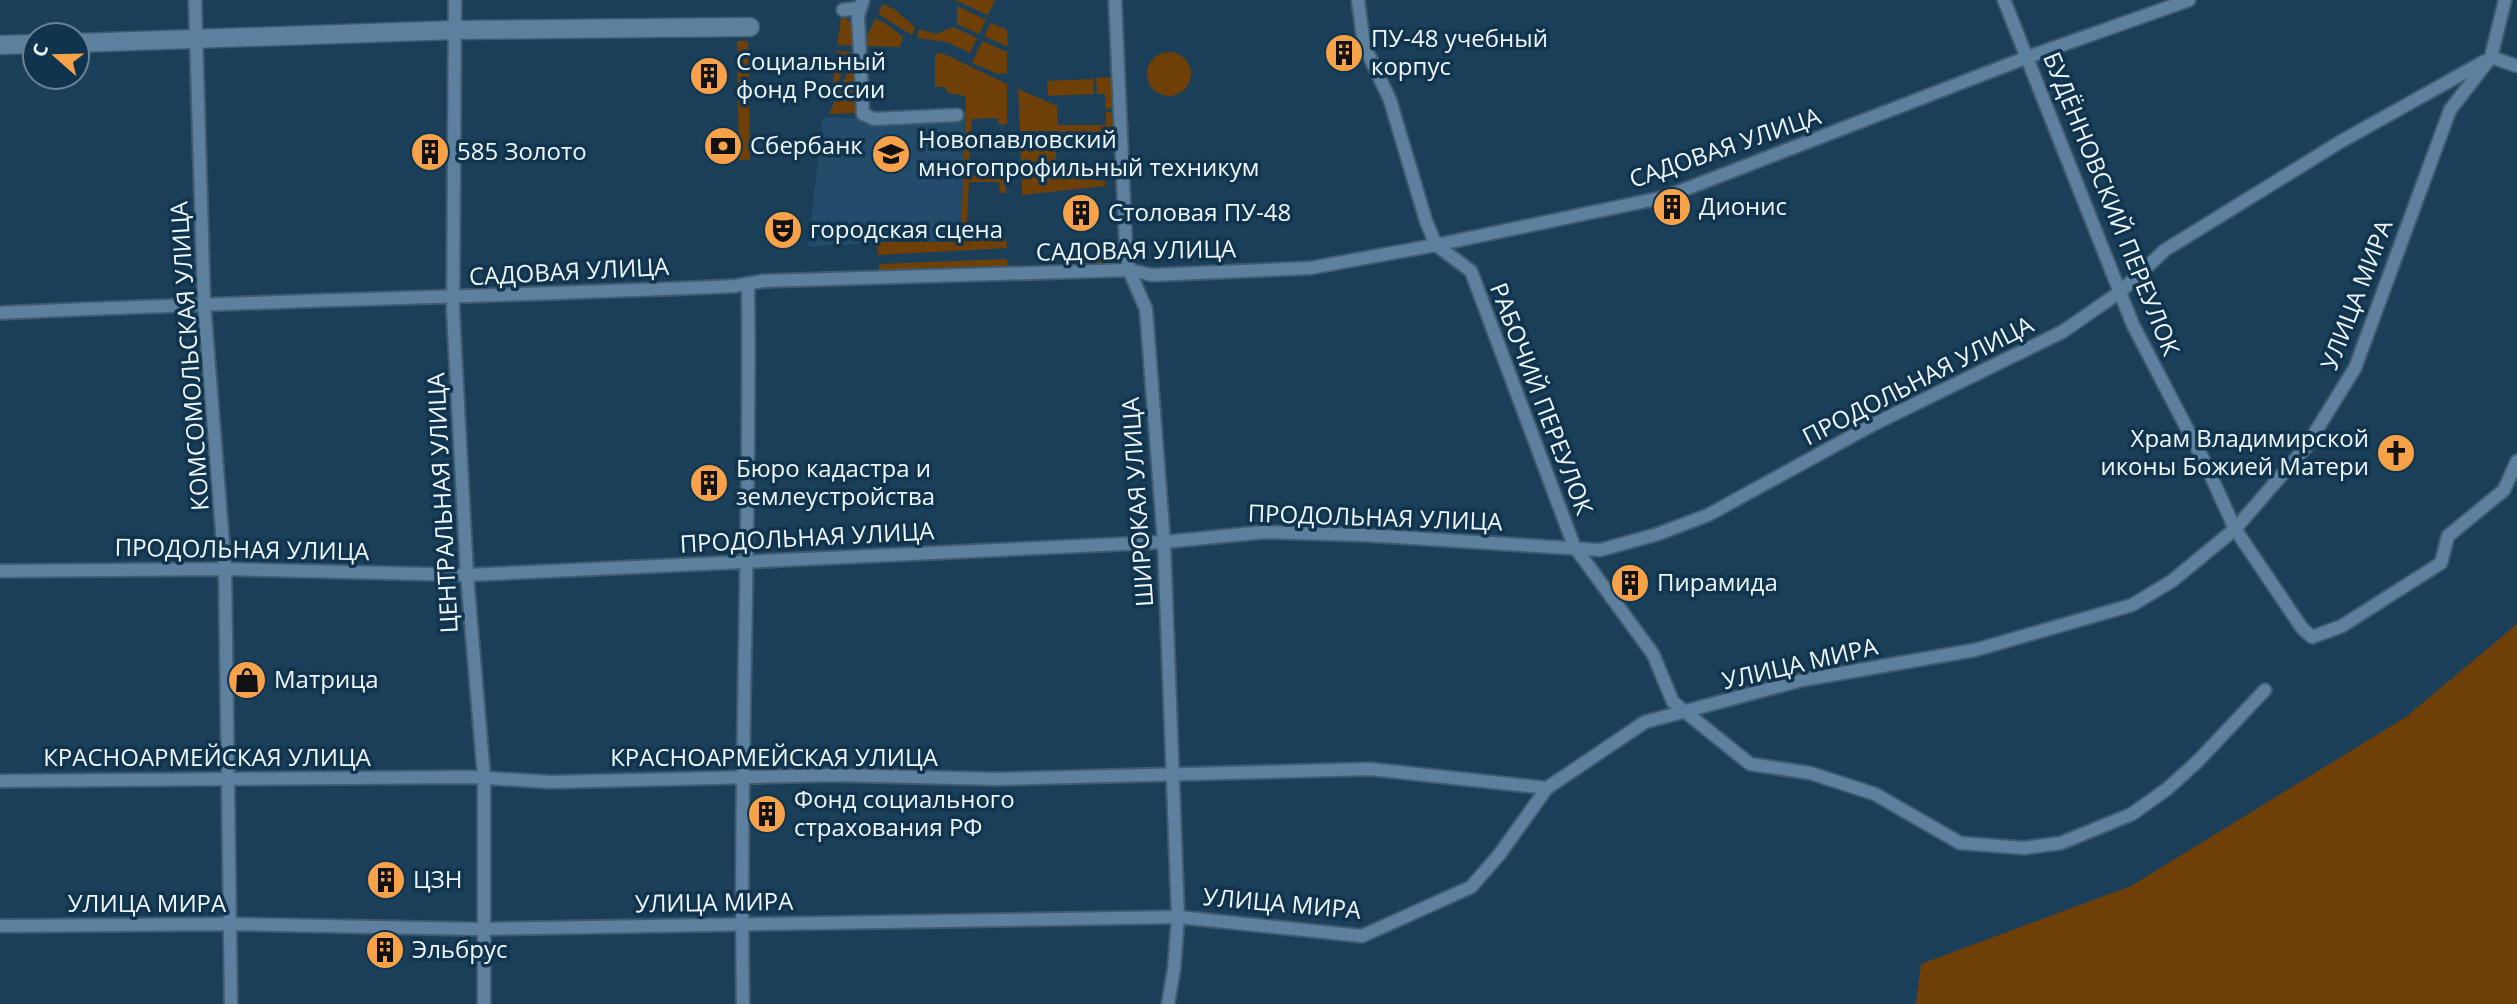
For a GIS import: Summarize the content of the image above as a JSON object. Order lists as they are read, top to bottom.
{
  "streets": {
    "street": [
      "САДОВАЯ УЛИЦА",
      "БУДЁННОВСКИЙ ПЕРЕУЛОК",
      "УЛИЦА МИРА",
      "КОМСОМОЛЬСКАЯ УЛИЦА",
      "ПРОДОЛЬНАЯ УЛИЦА",
      "РАБОЧИЙ ПЕРЕУЛОК",
      "ШИРОКАЯ УЛИЦА",
      "ЦЕНТРАЛЬНАЯ УЛИЦА",
      "КРАСНОАРМЕЙСКАЯ УЛИЦА"
    ]
  },
  "crossings": [
    ["САДОВАЯ УЛИЦА", "БУДЁННОВСКИЙ ПЕРЕУЛОК"],
    ["САДОВАЯ УЛИЦА", "КОМСОМОЛЬСКАЯ УЛИЦА"],
    ["САДОВАЯ УЛИЦА", "РАБОЧИЙ ПЕРЕУЛОК"],
    ["САДОВАЯ УЛИЦА", "ШИРОКАЯ УЛИЦА"],
    ["САДОВАЯ УЛИЦА", "ЦЕНТРАЛЬНАЯ УЛИЦА"],
    ["БУДЁННОВСКИЙ ПЕРЕУЛОК", "УЛИЦА МИРА"],
    ["БУДЁННОВСКИЙ ПЕРЕУЛОК", "ПРОДОЛЬНАЯ УЛИЦА"],
    ["УЛИЦА МИРА", "КОМСОМОЛЬСКАЯ УЛИЦА"],
    ["УЛИЦА МИРА", "ПРОДОЛЬНАЯ УЛИЦА"],
    ["УЛИЦА МИРА", "РАБОЧИЙ ПЕРЕУЛОК"],
    ["УЛИЦА МИРА", "ШИРОКАЯ УЛИЦА"],
    ["УЛИЦА МИРА", "ЦЕНТРАЛЬНАЯ УЛИЦА"],
    ["УЛИЦА МИРА", "КРАСНОАРМЕЙСКАЯ УЛИЦА"],
    ["КОМСОМОЛЬСКАЯ УЛИЦА", "ПРОДОЛЬНАЯ УЛИЦА"],
    ["КОМСОМОЛЬСКАЯ УЛИЦА", "КРАСНОАРМЕЙСКАЯ УЛИЦА"],
    ["ПРОДОЛЬНАЯ УЛИЦА", "РАБОЧИЙ ПЕРЕУЛОК"],
    ["ПРОДОЛЬНАЯ УЛИЦА", "ШИРОКАЯ УЛИЦА"],
    ["ПРОДОЛЬНАЯ УЛИЦА", "ЦЕНТРАЛЬНАЯ УЛИЦА"],
    ["ШИРОКАЯ УЛИЦА", "КРАСНОАРМЕЙСКАЯ УЛИЦА"],
    ["ЦЕНТРАЛЬНАЯ УЛИЦА", "КРАСНОАРМЕЙСКАЯ УЛИЦА"]
  ],
  "places": {
    "building": [
      "ПУ-48 учебный корпус",
      "Социальный фонд России",
      "585 Золото",
      "Дионис",
      "Столовая ПУ-48",
      "Бюро кадастра и землеустройства",
      "Пирамида",
      "Фонд социального страхования РФ",
      "ЦЗН",
      "Эльбрус"
    ],
    "bank": ["Сбербанк"],
    "school or university": ["Новопавловский многопрофильный техникум"],
    "theatre": ["городская сцена"],
    "church": ["Храм Владимирской иконы Божией Матери"],
    "shop": ["Матрица"]
  },
  "north": "left"
}
